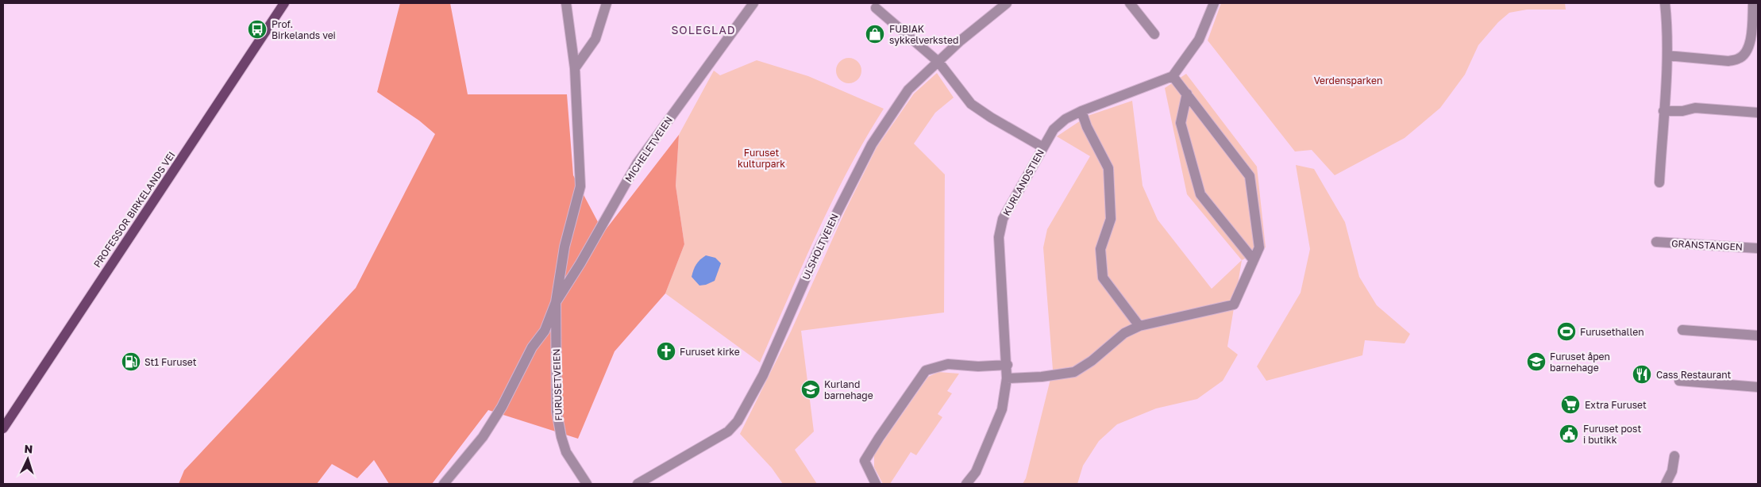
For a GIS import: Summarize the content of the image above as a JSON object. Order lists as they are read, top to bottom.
{
  "streets": {
    "main road": ["PROFESSOR BIRKELANDS VEI"],
    "street": [
      "MICHELETVEIEN",
      "KURLANDSTIEN",
      "GRANSTANGEN",
      "ULSHOLTVEIEN",
      "FURUSETVEIEN"
    ]
  },
  "crossings": [
    ["MICHELETVEIEN", "FURUSETVEIEN"]
  ],
  "districts": ["SOLEGLAD"],
  "parks": ["Verdensparken", "Furuset kulturpark"],
  "places": {
    "bus stop": ["Prof. Birkelands vei"],
    "shop": ["FUBIAK sykkelverksted"],
    "sports": ["Furusethallen"],
    "church": ["Furuset kirke"],
    "fuel station": ["St1 Furuset"],
    "school or university": ["Furuset åpen barnehage", "Kurland barnehage"],
    "restaurant": ["Cass Restaurant"],
    "supermarket": ["Extra Furuset"],
    "public building": ["Furuset post i butikk"]
  },
  "north": "top"
}
